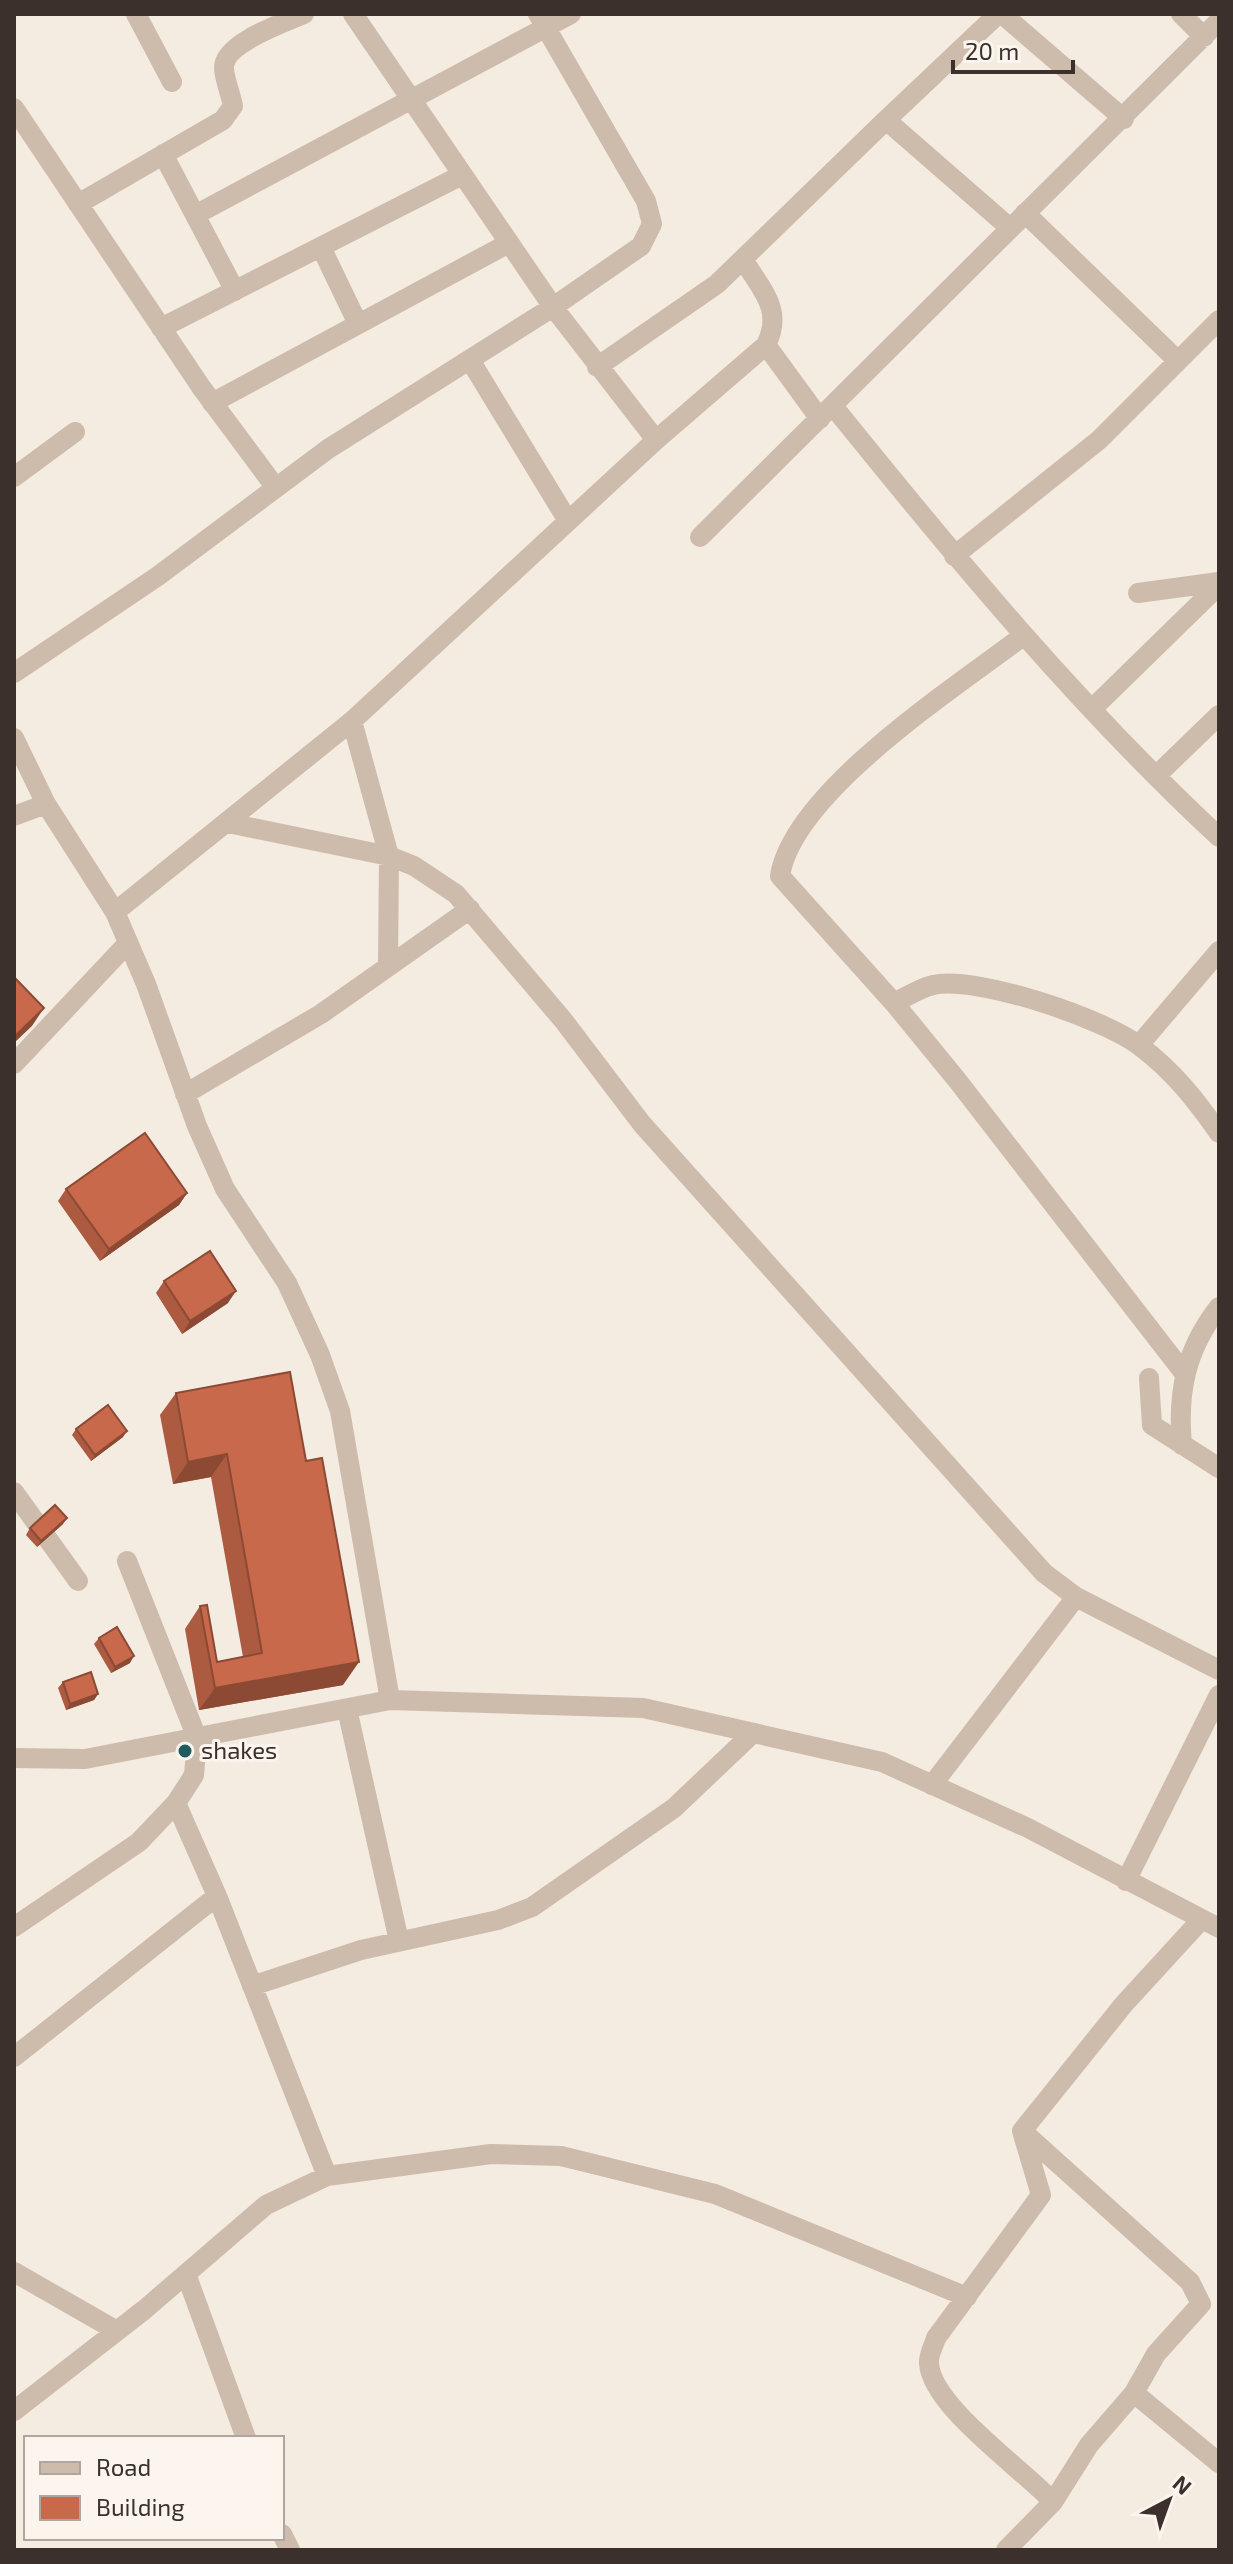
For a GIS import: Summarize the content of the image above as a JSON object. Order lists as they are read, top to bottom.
{
  "places": ["shakes"],
  "legend": ["Road", "Building"],
  "scale_bar": "20 m",
  "north": "top right"
}
